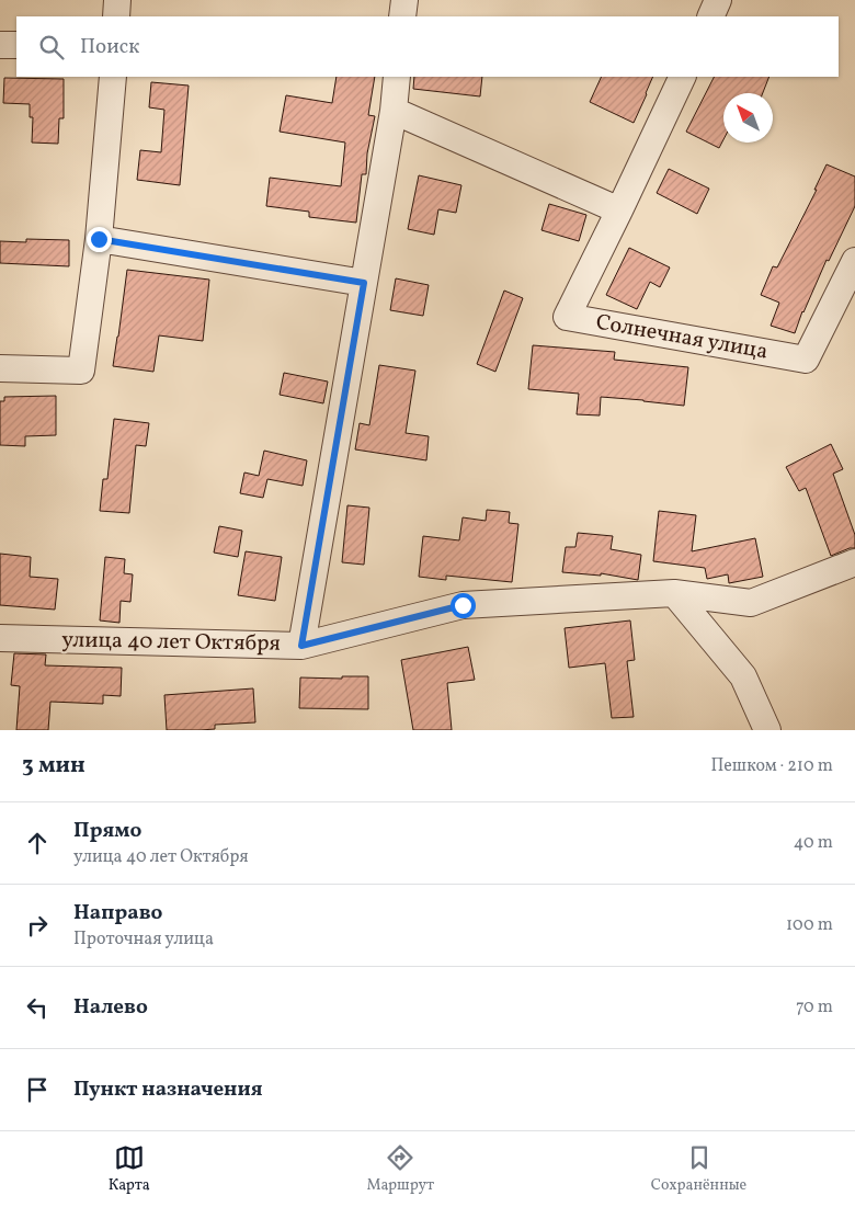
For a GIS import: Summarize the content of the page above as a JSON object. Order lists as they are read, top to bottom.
{
  "streets": {
    "street": ["Солнечная улица", "улица 40 лет Октября"]
  },
  "north": "top left",
  "page": {
    "search": "Поиск",
    "heading": ["3 мин", "Пешком · 210 m"],
    "list": [
      ["Прямо", "улица 40 лет Октября", "40 m"],
      ["Направо", "Проточная улица", "100 m"],
      ["Налево", "70 m"],
      "Пункт назначения"
    ],
    "nav": ["Карта", "Маршрут", "Сохранённые"]
  }
}
